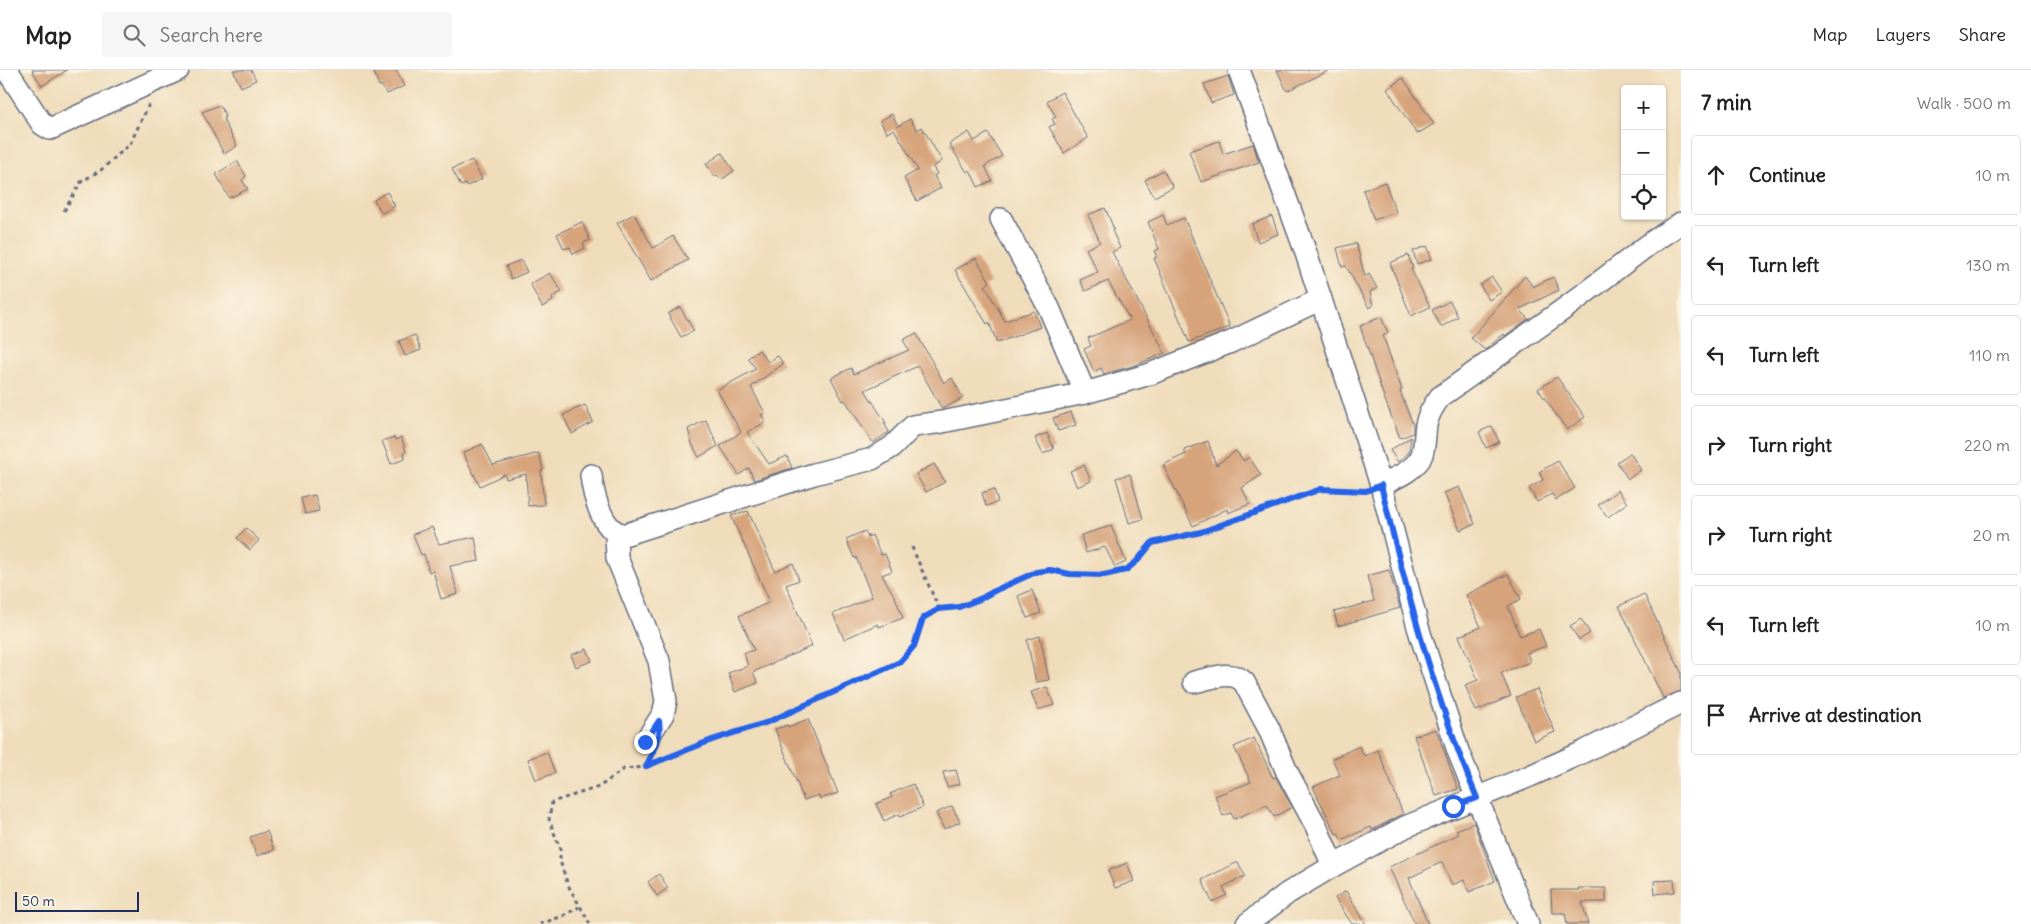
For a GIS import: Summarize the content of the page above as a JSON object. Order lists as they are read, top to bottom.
{
  "scale_bar": "50 m",
  "page": {
    "header": "Map",
    "search": "Search here",
    "nav": ["Map", "Layers", "Share"],
    "heading": ["7 min", "Walk · 500 m"],
    "map_buttons": ["+", "−"],
    "list": [
      ["Continue", "10 m"],
      ["Turn left", "130 m"],
      ["Turn left", "110 m"],
      ["Turn right", "220 m"],
      ["Turn right", "20 m"],
      ["Turn left", "10 m"],
      "Arrive at destination"
    ],
    "scale": "50 m"
  }
}
